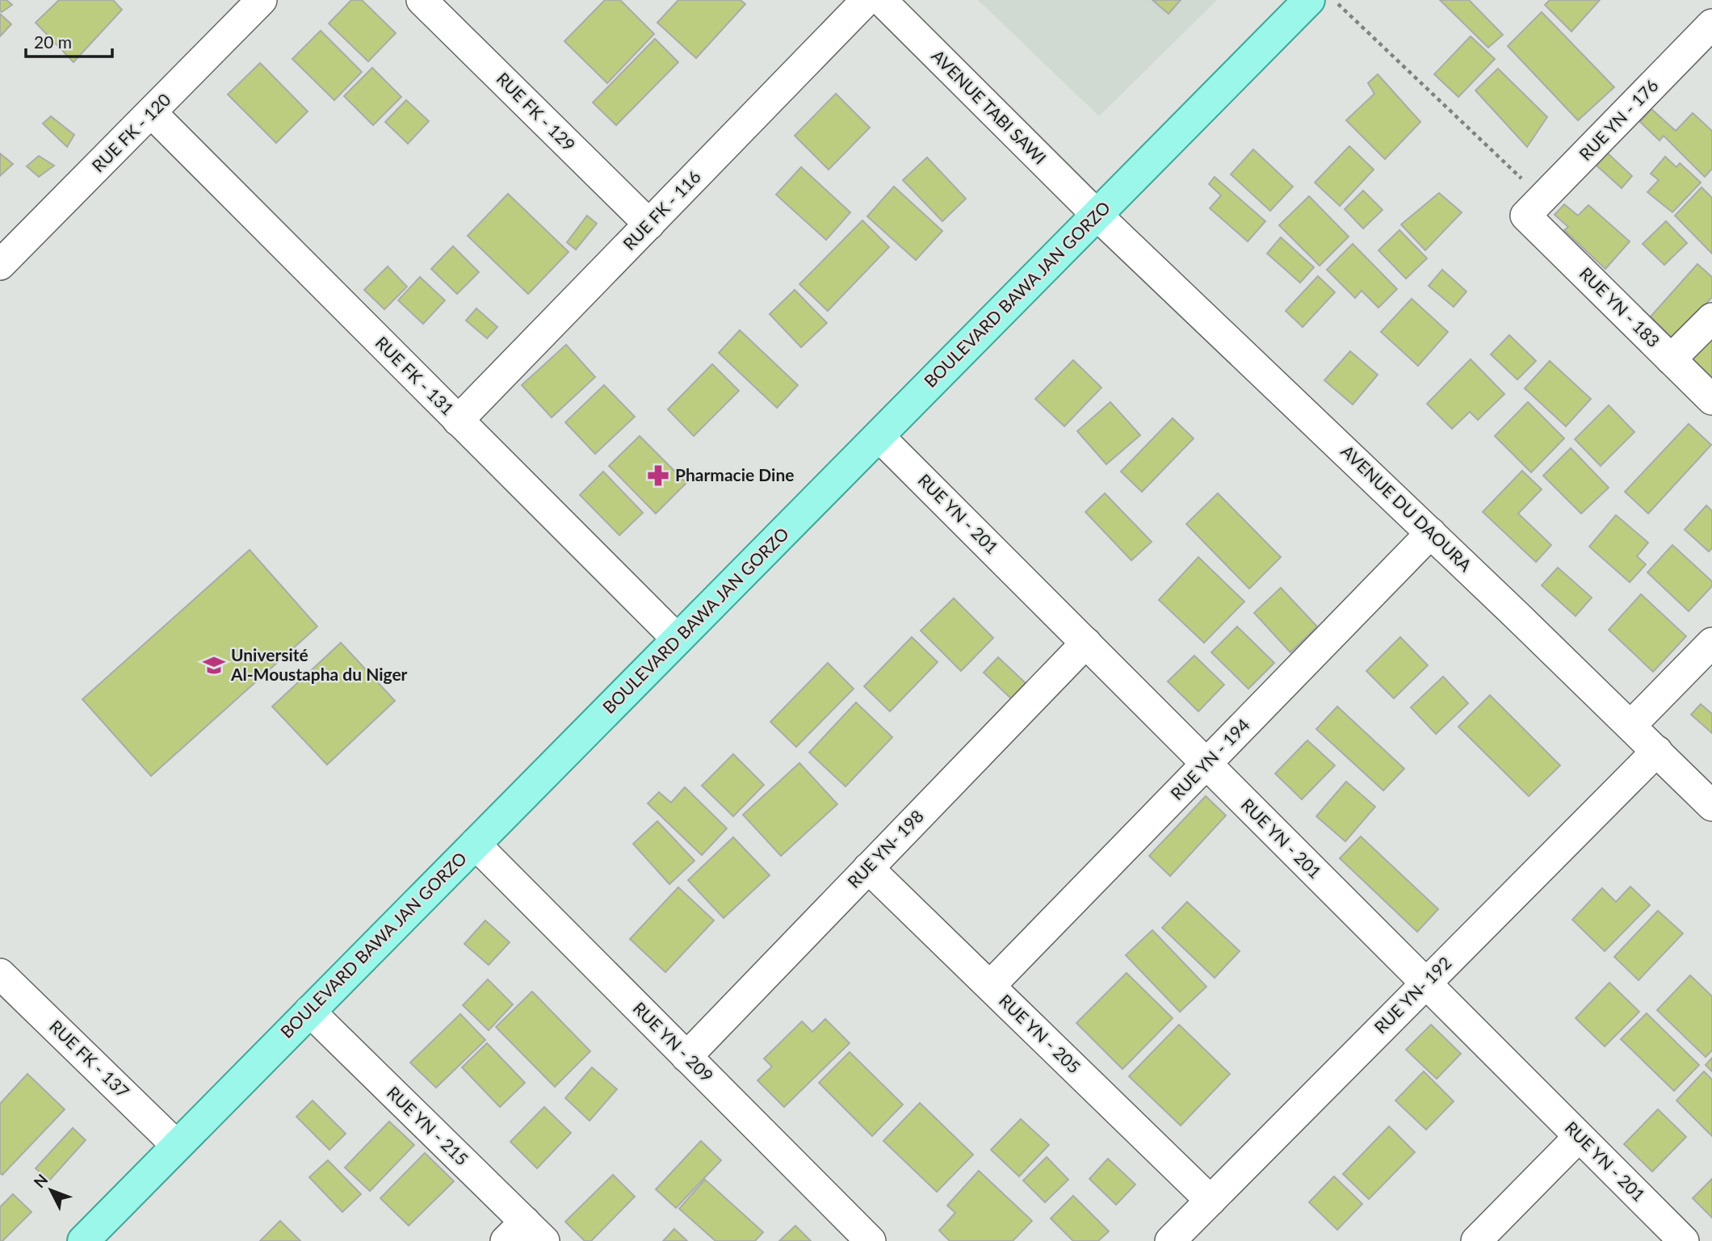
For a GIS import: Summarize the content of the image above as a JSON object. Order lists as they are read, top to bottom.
{
  "streets": {
    "main road": ["BOULEVARD BAWA JAN GORZO"],
    "street": [
      "AVENUE TABI SAWI",
      "RUE FK - 129",
      "RUE YN - 176",
      "RUE FK - 120",
      "RUE FK - 116",
      "RUE YN - 183",
      "RUE FK - 131",
      "AVENUE DU DAOURA",
      "RUE YN - 201",
      "RUE YN - 194",
      "RUE YN- 198",
      "RUE YN- 192",
      "RUE YN - 205",
      "RUE YN - 209",
      "RUE FK - 137",
      "RUE YN - 215"
    ]
  },
  "crossings": [
    ["AVENUE TABI SAWI", "BOULEVARD BAWA JAN GORZO"],
    ["AVENUE TABI SAWI", "AVENUE DU DAOURA"],
    ["RUE FK - 129", "RUE FK - 116"],
    ["RUE YN - 176", "RUE YN - 183"],
    ["RUE FK - 120", "RUE FK - 131"],
    ["RUE FK - 116", "RUE FK - 131"],
    ["BOULEVARD BAWA JAN GORZO", "RUE FK - 131"],
    ["BOULEVARD BAWA JAN GORZO", "AVENUE DU DAOURA"],
    ["BOULEVARD BAWA JAN GORZO", "RUE YN - 201"],
    ["BOULEVARD BAWA JAN GORZO", "RUE YN - 209"],
    ["BOULEVARD BAWA JAN GORZO", "RUE FK - 137"],
    ["BOULEVARD BAWA JAN GORZO", "RUE YN - 215"],
    ["AVENUE DU DAOURA", "RUE YN - 194"],
    ["AVENUE DU DAOURA", "RUE YN- 192"],
    ["RUE YN - 201", "RUE YN - 194"],
    ["RUE YN - 201", "RUE YN- 198"],
    ["RUE YN - 201", "RUE YN- 192"],
    ["RUE YN - 194", "RUE YN - 205"],
    ["RUE YN- 198", "RUE YN - 205"],
    ["RUE YN- 198", "RUE YN - 209"],
    ["RUE YN- 192", "RUE YN - 205"]
  ],
  "places": {
    "pharmacy": ["Pharmacie Dine"],
    "school or university": ["Université Al-Moustapha du Niger"]
  },
  "scale_bar": "20 m",
  "north": "top left"
}
